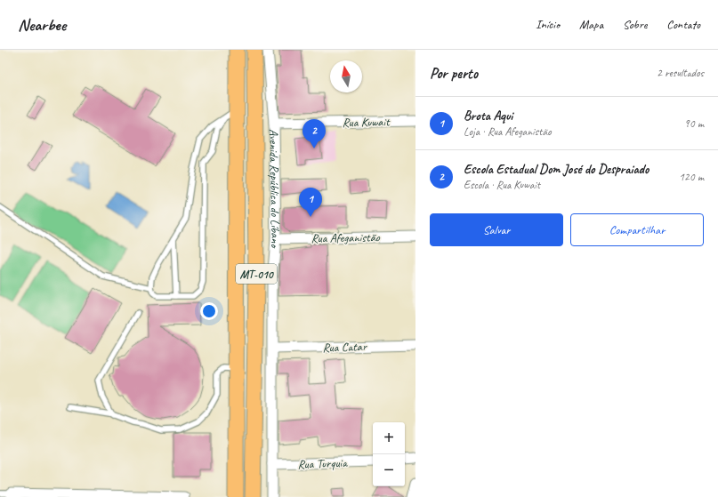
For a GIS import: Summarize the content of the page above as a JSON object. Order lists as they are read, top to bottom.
{
  "streets": {
    "main road": ["Avenida República do Líbano", "MT-010"],
    "street": [
      "Rua Kuwait",
      "Rua Afeganistão",
      "Rua Catar",
      "Rua Turquia"
    ]
  },
  "crossings": [
    ["Rua Kuwait", "Avenida República do Líbano"],
    ["Avenida República do Líbano", "Rua Afeganistão"],
    ["Avenida República do Líbano", "Rua Catar"],
    ["Avenida República do Líbano", "Rua Turquia"]
  ],
  "north": "top",
  "page": {
    "header": "Nearbee",
    "nav": [
      "Início",
      "Mapa",
      "Sobre",
      "Contato"
    ],
    "heading": ["Por perto", "2 resultados"],
    "list": [
      {
        "mark": "1",
        "name": "Brota Aqui",
        "note": "Loja · Rua Afeganistão",
        "value": "90 m"
      },
      {
        "mark": "2",
        "name": "Escola Estadual Dom José do Despraiado",
        "note": "Escola · Rua Kuwait",
        "value": "120 m"
      }
    ],
    "pins": ["2", "1"],
    "buttons": ["Salvar", "Compartilhar"],
    "map_buttons": ["+", "−"]
  }
}
